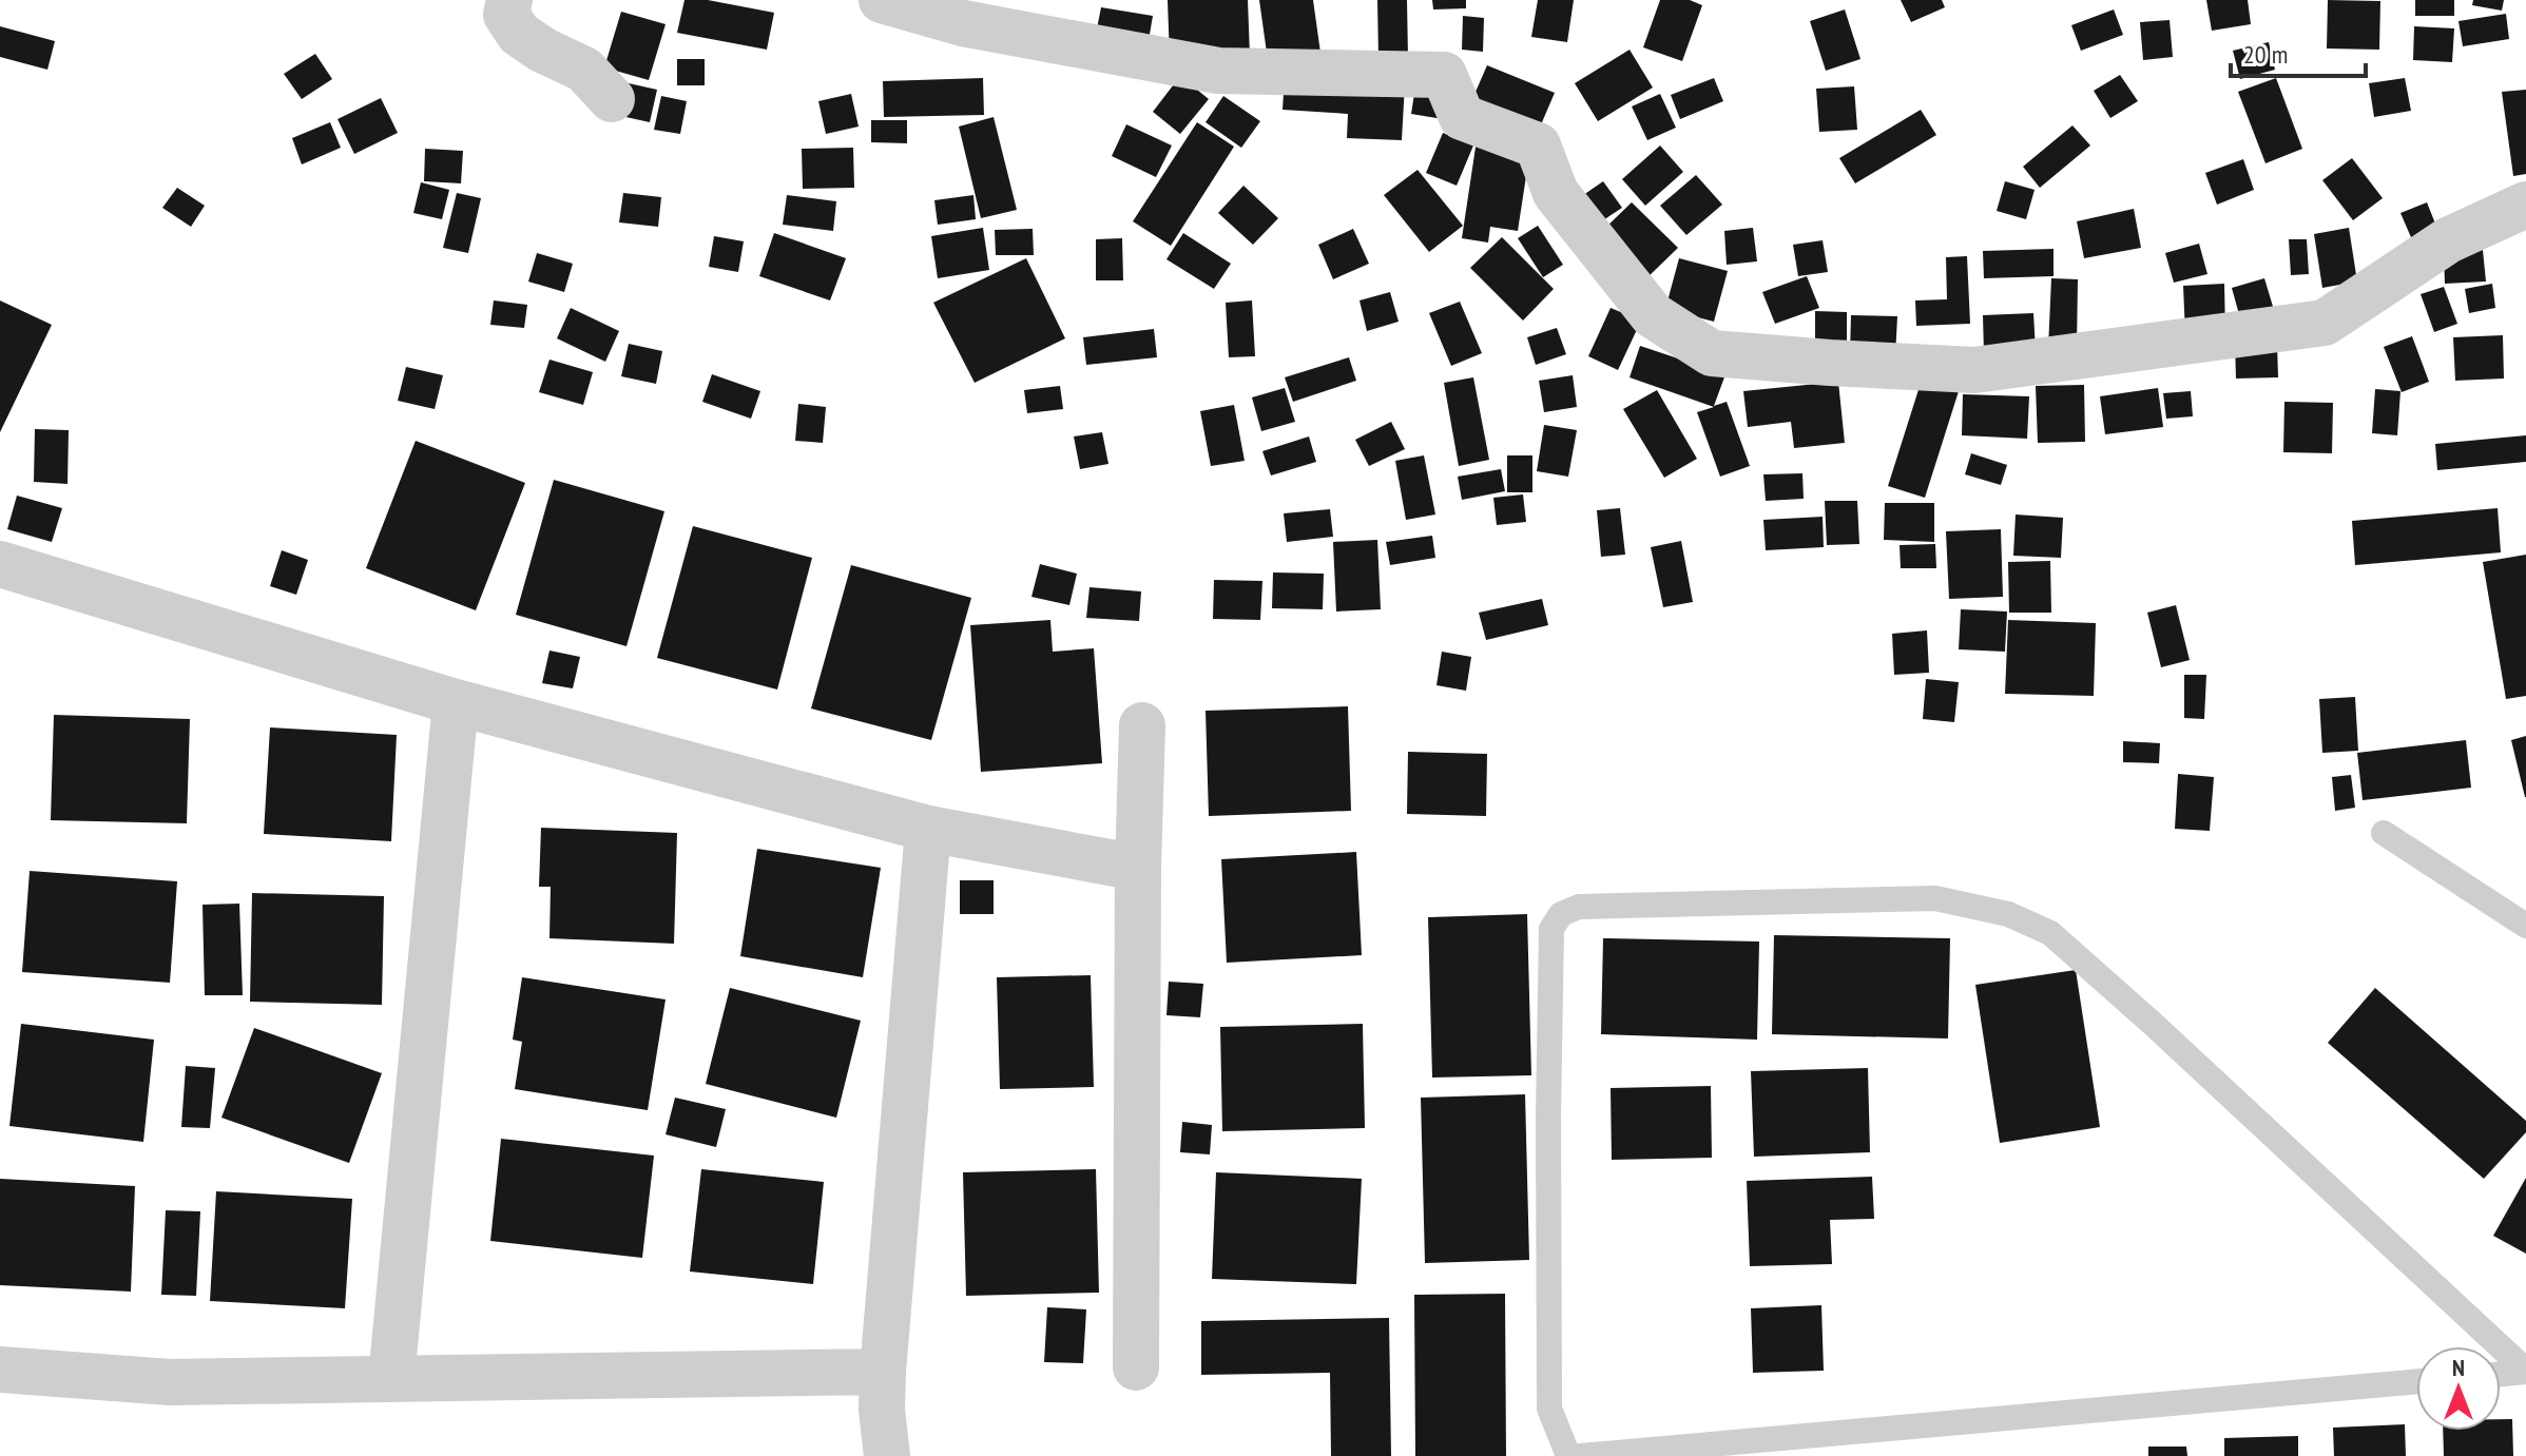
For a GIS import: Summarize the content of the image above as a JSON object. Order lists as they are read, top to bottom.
{
  "scale_bar": "20 m",
  "north": "top"
}
